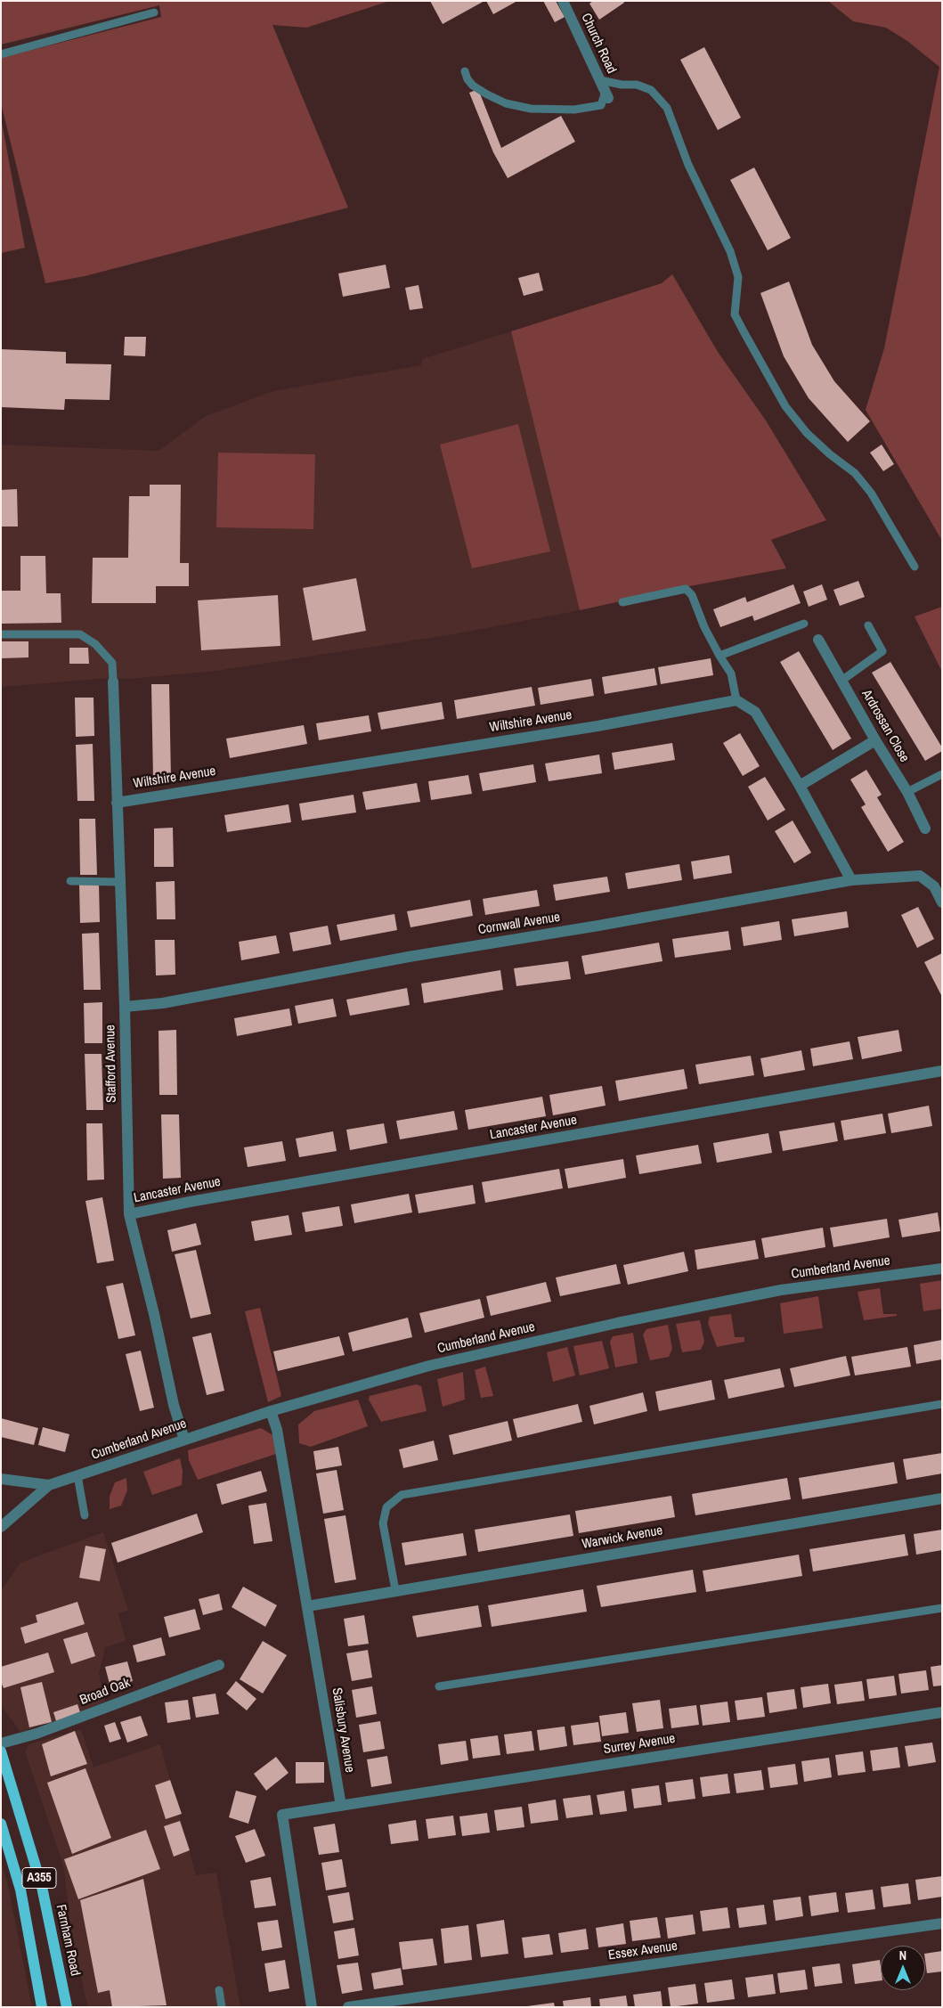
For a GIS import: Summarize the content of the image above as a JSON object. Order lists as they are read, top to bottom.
{
  "streets": {
    "main road": ["A355", "Farnham Road"],
    "street": [
      "Church Road",
      "Wiltshire Avenue",
      "Ardrossan Close",
      "Cornwall Avenue",
      "Stafford Avenue",
      "Lancaster Avenue",
      "Cumberland Avenue",
      "Warwick Avenue",
      "Broad Oak",
      "Salisbury Avenue",
      "Surrey Avenue",
      "Essex Avenue"
    ]
  },
  "crossings": [
    ["Wiltshire Avenue", "Stafford Avenue"],
    ["Cornwall Avenue", "Stafford Avenue"],
    ["Stafford Avenue", "Lancaster Avenue"],
    ["Stafford Avenue", "Cumberland Avenue"],
    ["Cumberland Avenue", "Salisbury Avenue"],
    ["Warwick Avenue", "Salisbury Avenue"],
    ["Salisbury Avenue", "Surrey Avenue"]
  ],
  "north": "top"
}
